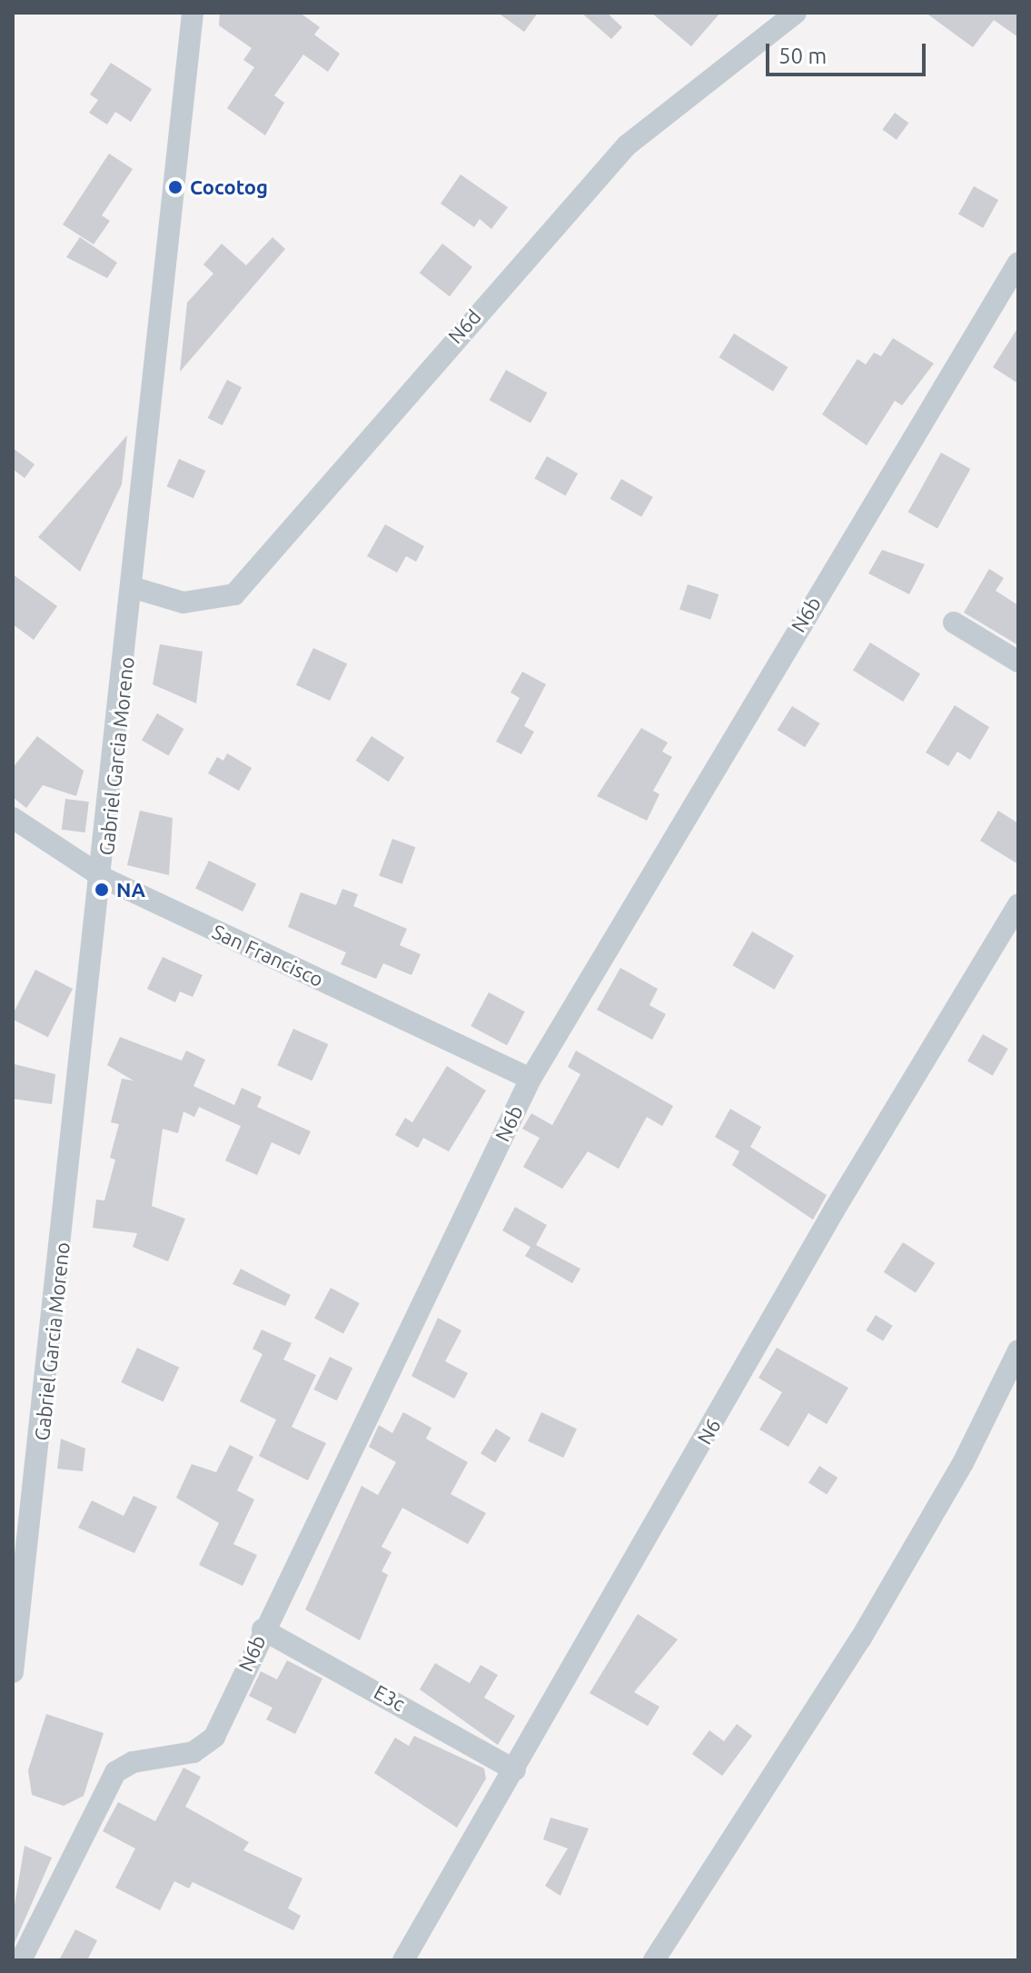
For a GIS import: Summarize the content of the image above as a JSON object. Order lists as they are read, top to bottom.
{
  "streets": {
    "street": [
      "N6d",
      "N6b",
      "Gabriel Garcia Moreno",
      "San Francisco",
      "N6",
      "E3c"
    ]
  },
  "crossings": [
    ["N6d", "Gabriel Garcia Moreno"],
    ["N6b", "San Francisco"],
    ["N6b", "E3c"],
    ["Gabriel Garcia Moreno", "San Francisco"],
    ["N6", "E3c"]
  ],
  "places": ["Cocotog", "NA"],
  "scale_bar": "50 m"
}
